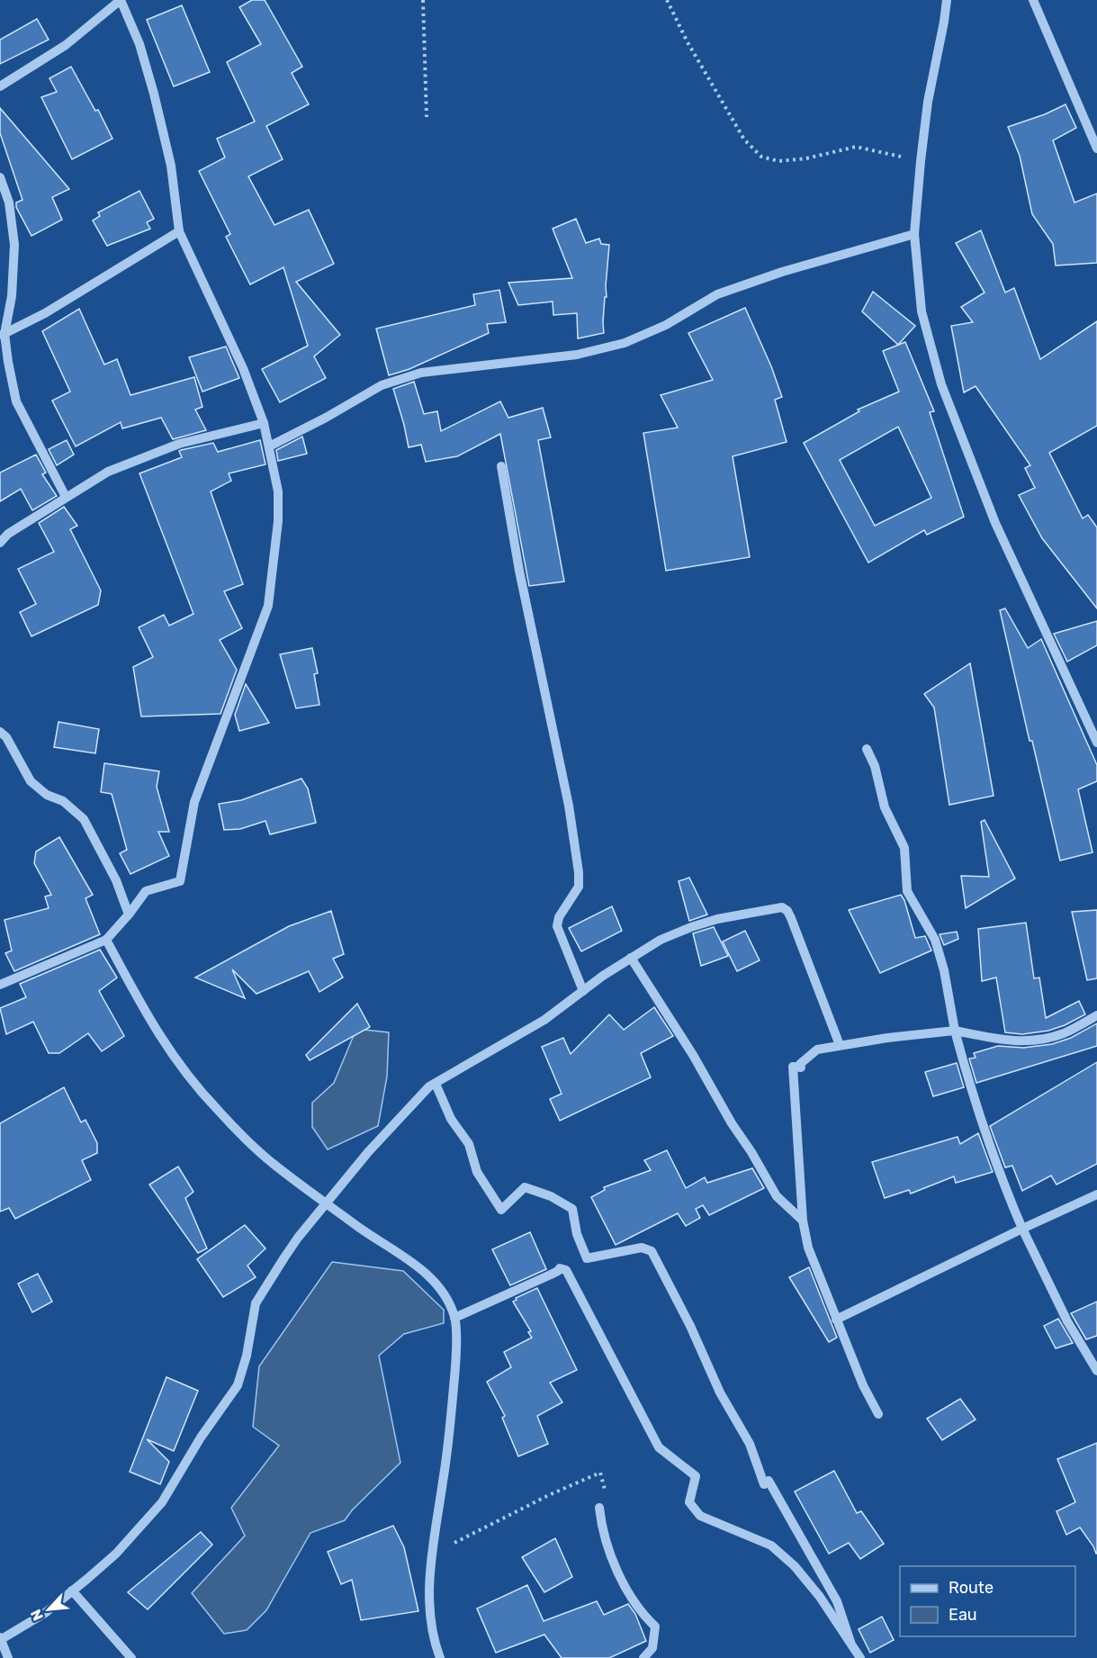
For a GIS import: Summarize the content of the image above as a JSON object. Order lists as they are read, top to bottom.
{
  "legend": ["Route", "Eau"],
  "north": "bottom left"
}
